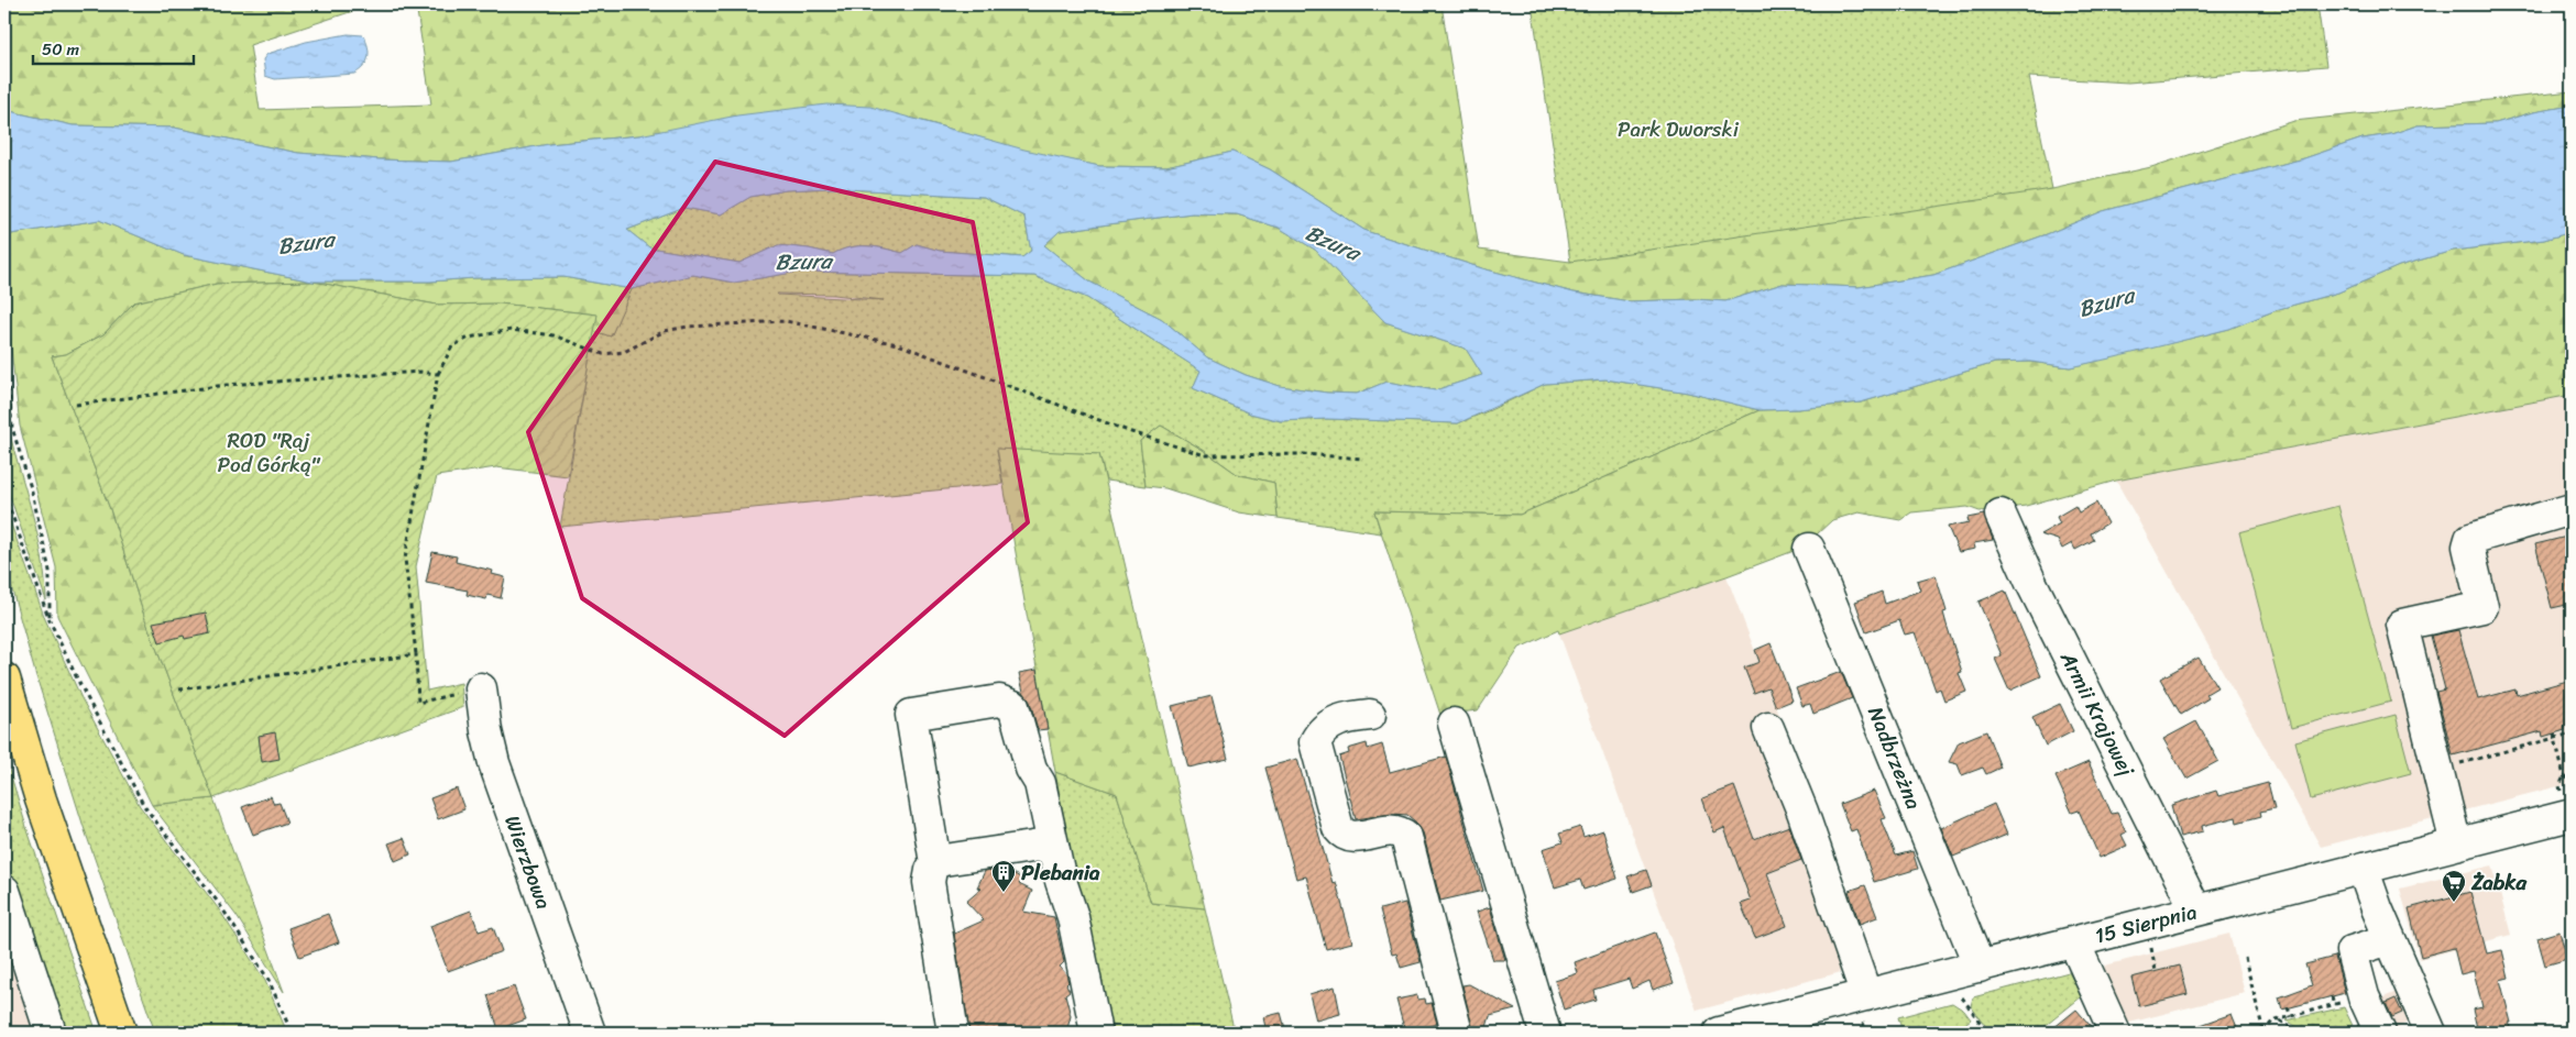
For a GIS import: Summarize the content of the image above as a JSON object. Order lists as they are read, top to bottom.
{
  "streets": {
    "street": [
      "Armii Krajowej",
      "Nadbrzeżna",
      "Wierzbowa",
      "15 Sierpnia"
    ]
  },
  "crossings": [
    ["Armii Krajowej", "15 Sierpnia"],
    ["Nadbrzeżna", "15 Sierpnia"]
  ],
  "water": ["Bzura"],
  "parks": ["Park Dworski", "ROD \"Raj Pod Górką\""],
  "places": {
    "building": ["Plebania"],
    "supermarket": ["Żabka"]
  },
  "scale_bar": "50 m"
}
